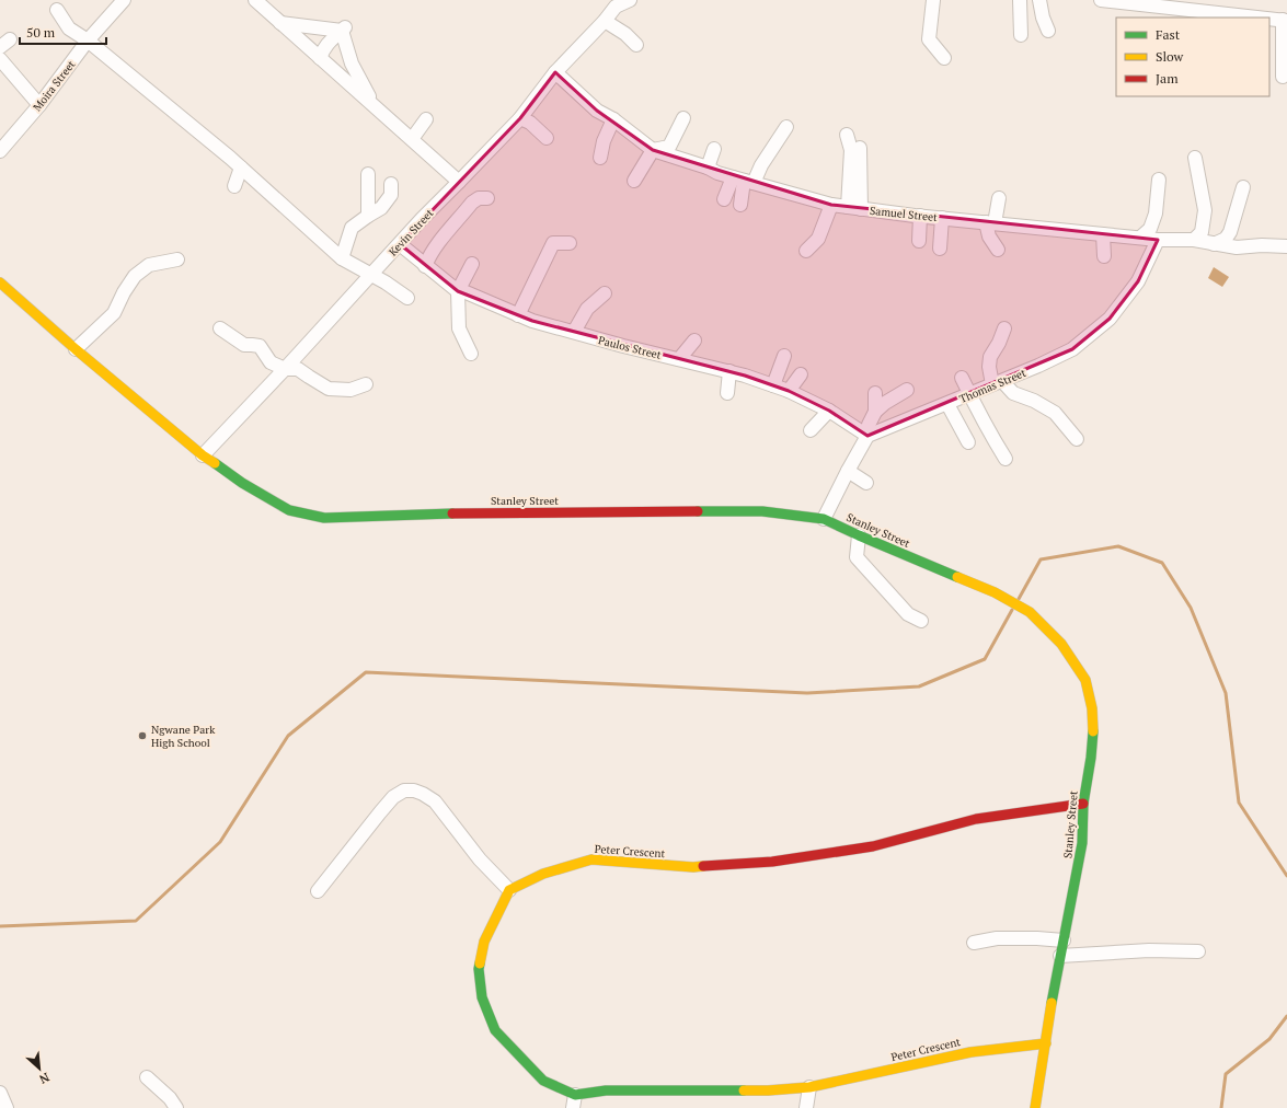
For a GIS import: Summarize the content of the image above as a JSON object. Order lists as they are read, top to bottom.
{
  "streets": {
    "street": [
      "Moira Street",
      "Samuel Street",
      "Kevin Street",
      "Paulos Street",
      "Thomas Street",
      "Stanley Street",
      "Peter Crescent"
    ]
  },
  "crossings": [
    ["Samuel Street", "Kevin Street"],
    ["Samuel Street", "Thomas Street"],
    ["Kevin Street", "Paulos Street"],
    ["Kevin Street", "Stanley Street"],
    ["Paulos Street", "Thomas Street"],
    ["Stanley Street", "Peter Crescent"]
  ],
  "places": ["Ngwane Park High School"],
  "legend": ["Fast", "Slow", "Jam"],
  "scale_bar": "50 m",
  "north": "bottom right"
}
